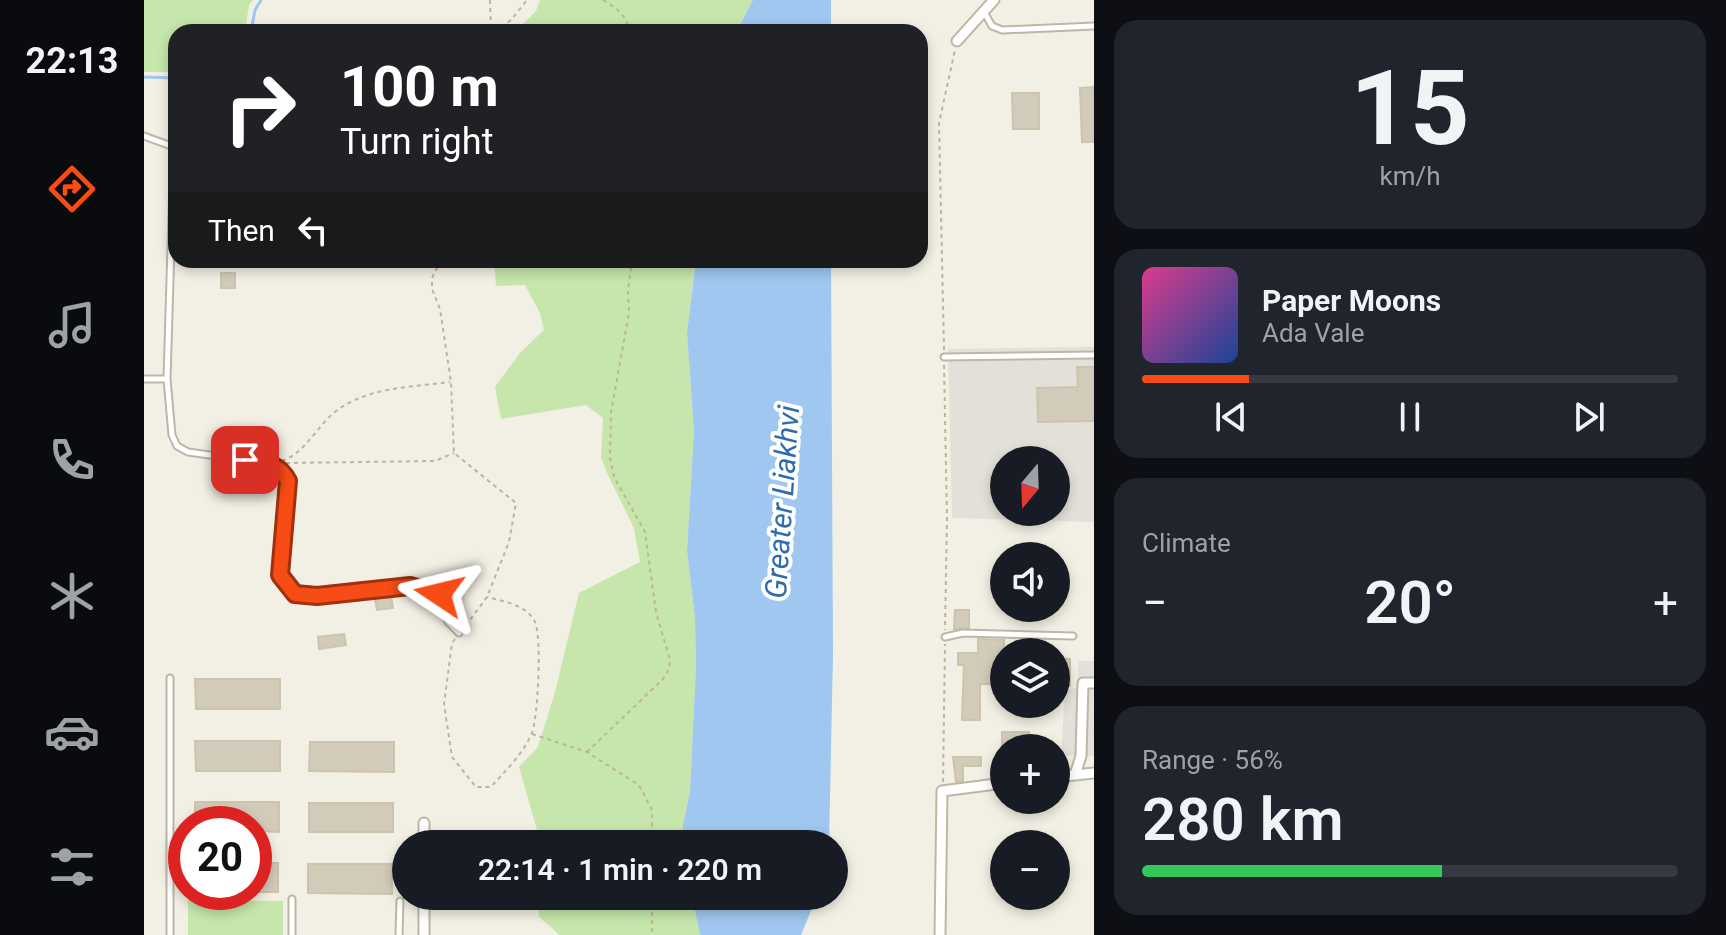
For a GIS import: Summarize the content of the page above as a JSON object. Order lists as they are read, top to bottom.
{
  "water": ["Greater Liakhvi"],
  "north": "bottom",
  "page": {
    "tabs": "22:13",
    "tile": [
      ["15", "km/h"],
      "Climate",
      ["Range · 56%", "280 km"]
    ],
    "turn": ["100 m", "Turn right"],
    "then": "Then",
    "song": ["Paper Moons", "Ada Vale"],
    "map_buttons": ["+", "−"],
    "heat": ["−", "20°", "+"],
    "limit": "20",
    "trip": "22:14 · 1 min · 220 m"
  }
}
